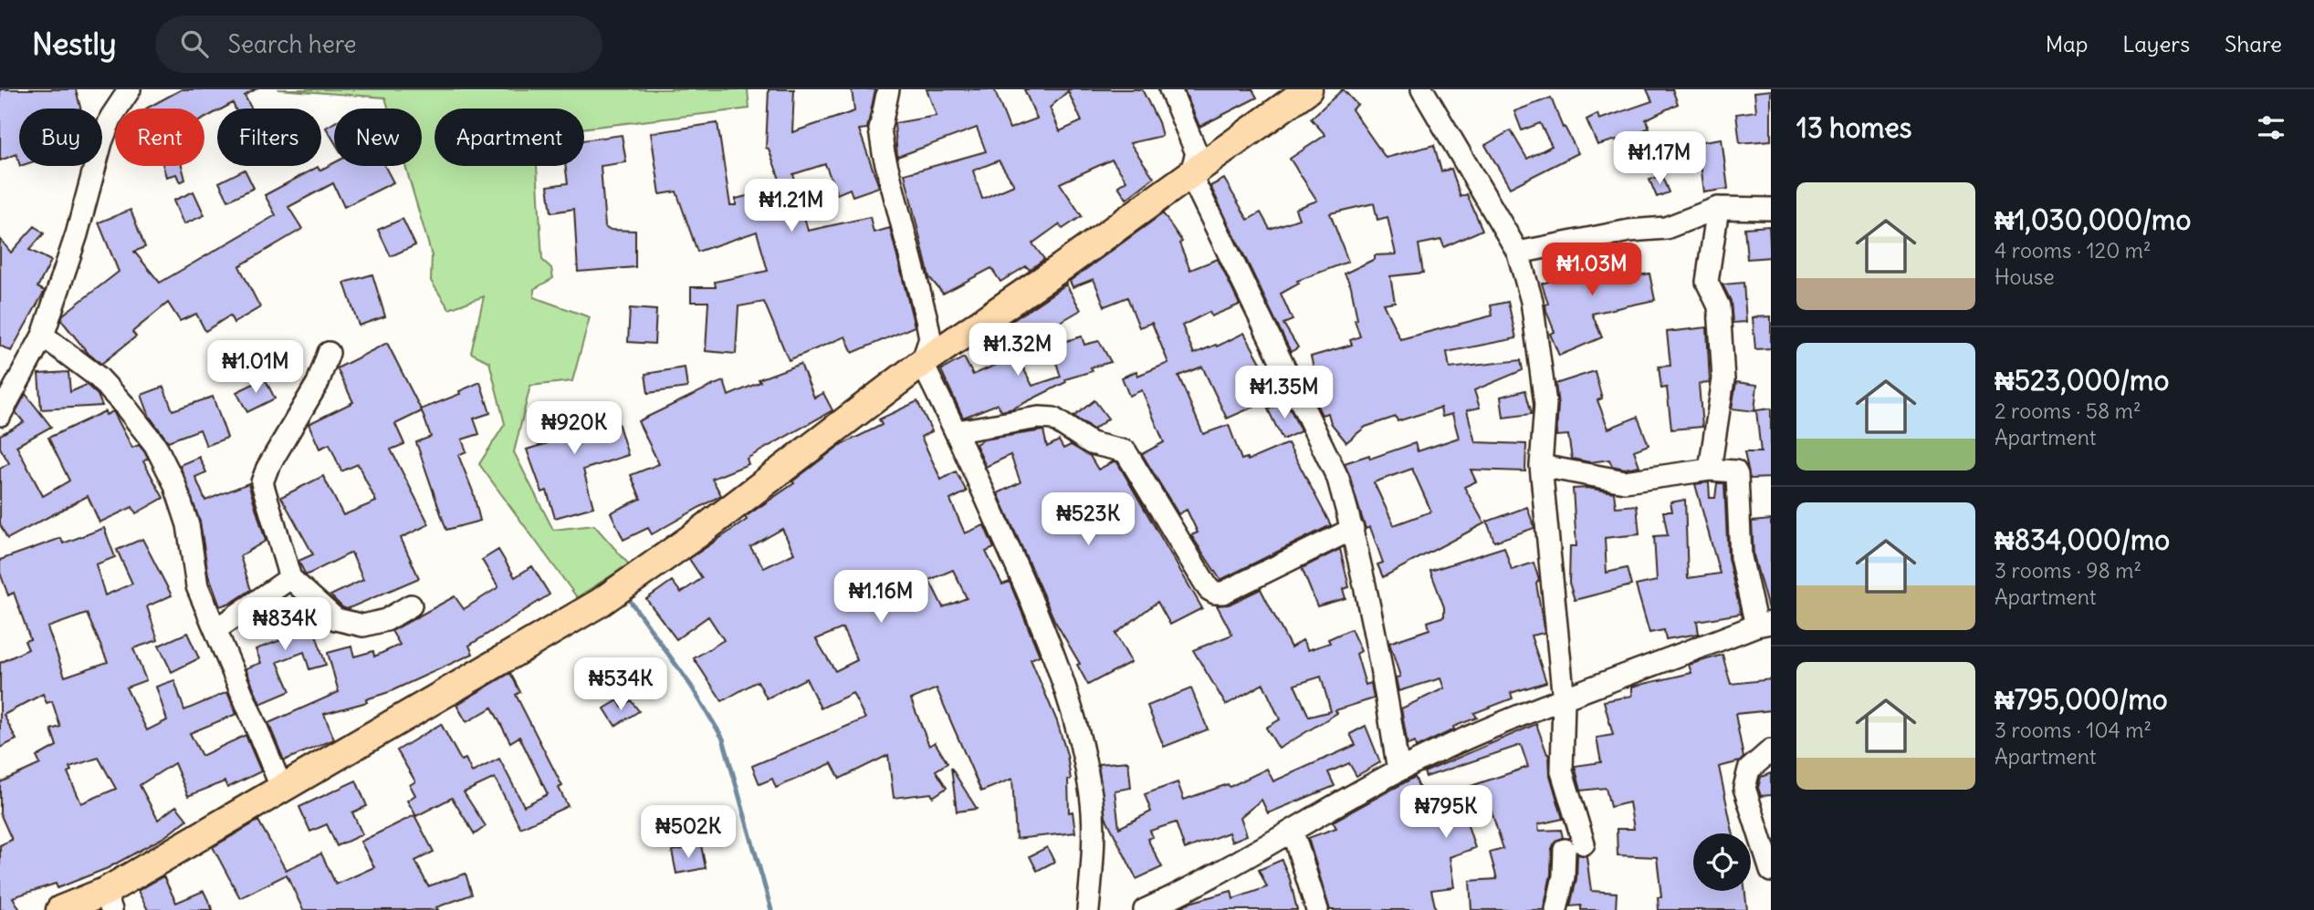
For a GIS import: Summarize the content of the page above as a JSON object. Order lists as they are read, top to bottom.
{
  "page": {
    "header": "Nestly",
    "search": "Search here",
    "nav": ["Map", "Layers", "Share"],
    "heading": "13 homes",
    "chip": [
      "Buy",
      "Rent",
      "Filters",
      "New",
      "Apartment"
    ],
    "price": [
      "₦1.17M",
      "₦1.21M",
      "₦1.03M",
      "₦1.32M",
      "₦1.01M",
      "₦1.35M",
      "₦920K",
      "₦523K",
      "₦1.16M",
      "₦834K",
      "₦534K",
      "₦795K",
      "₦502K"
    ],
    "list": [
      {
        "name": "₦1,030,000/mo",
        "note": "4 rooms · 120 m² · House"
      },
      {
        "name": "₦523,000/mo",
        "note": "2 rooms · 58 m² · Apartment"
      },
      {
        "name": "₦834,000/mo",
        "note": "3 rooms · 98 m² · Apartment"
      },
      {
        "name": "₦795,000/mo",
        "note": "3 rooms · 104 m² · Apartment"
      }
    ]
  }
}
